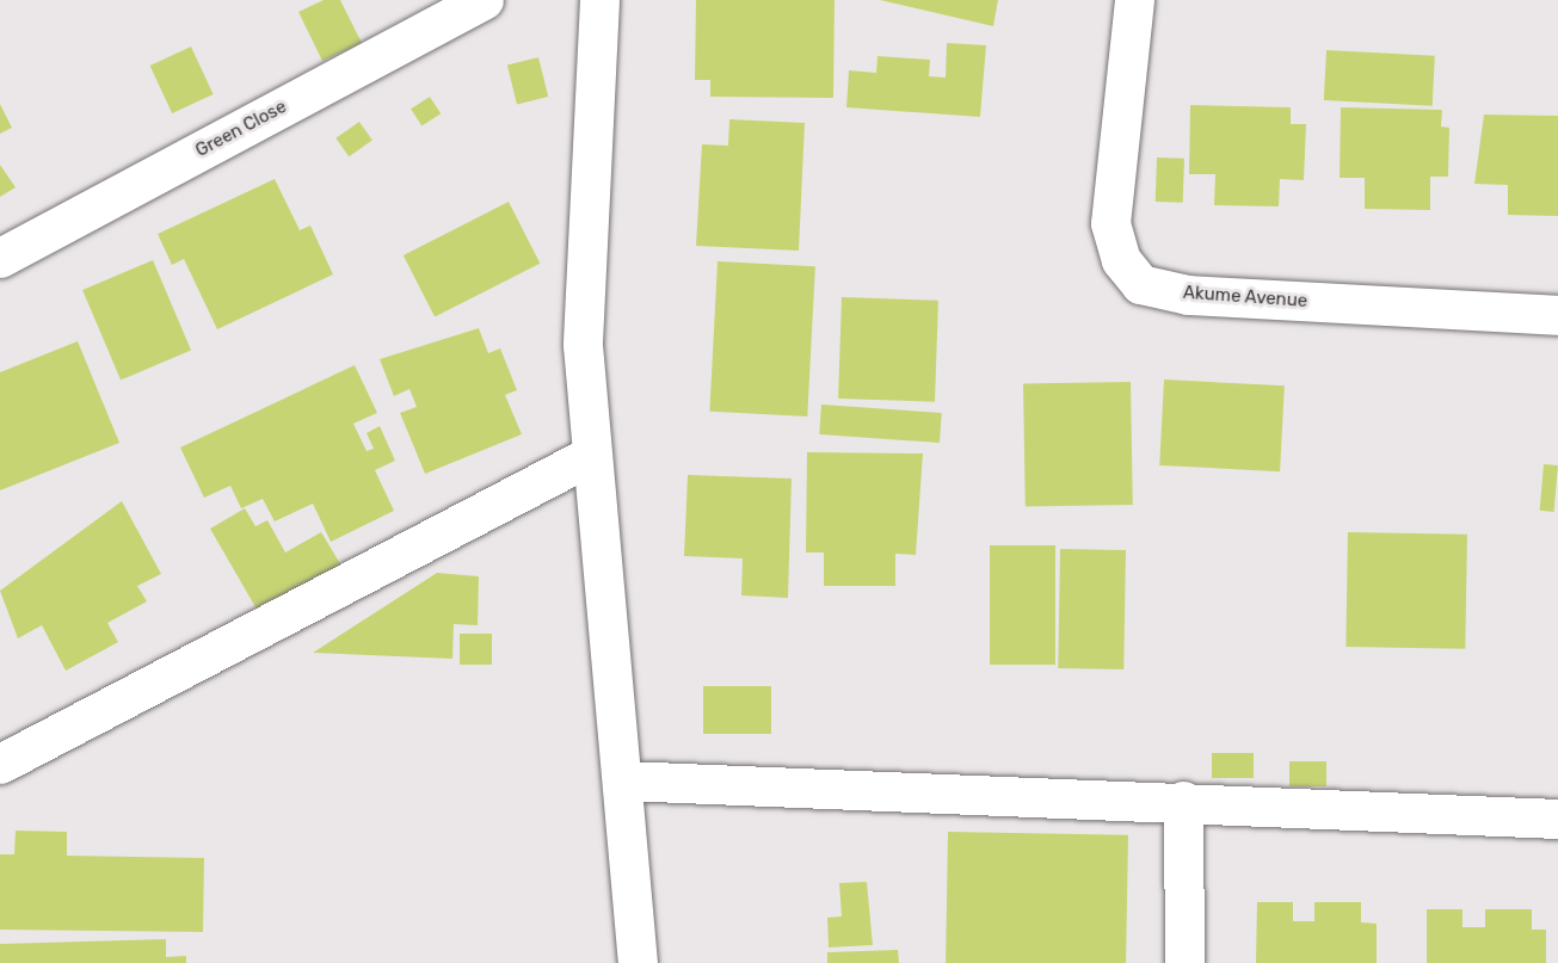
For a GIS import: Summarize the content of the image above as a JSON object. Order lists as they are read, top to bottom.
{
  "streets": {
    "street": ["Green Close", "Akume Avenue"]
  }
}
